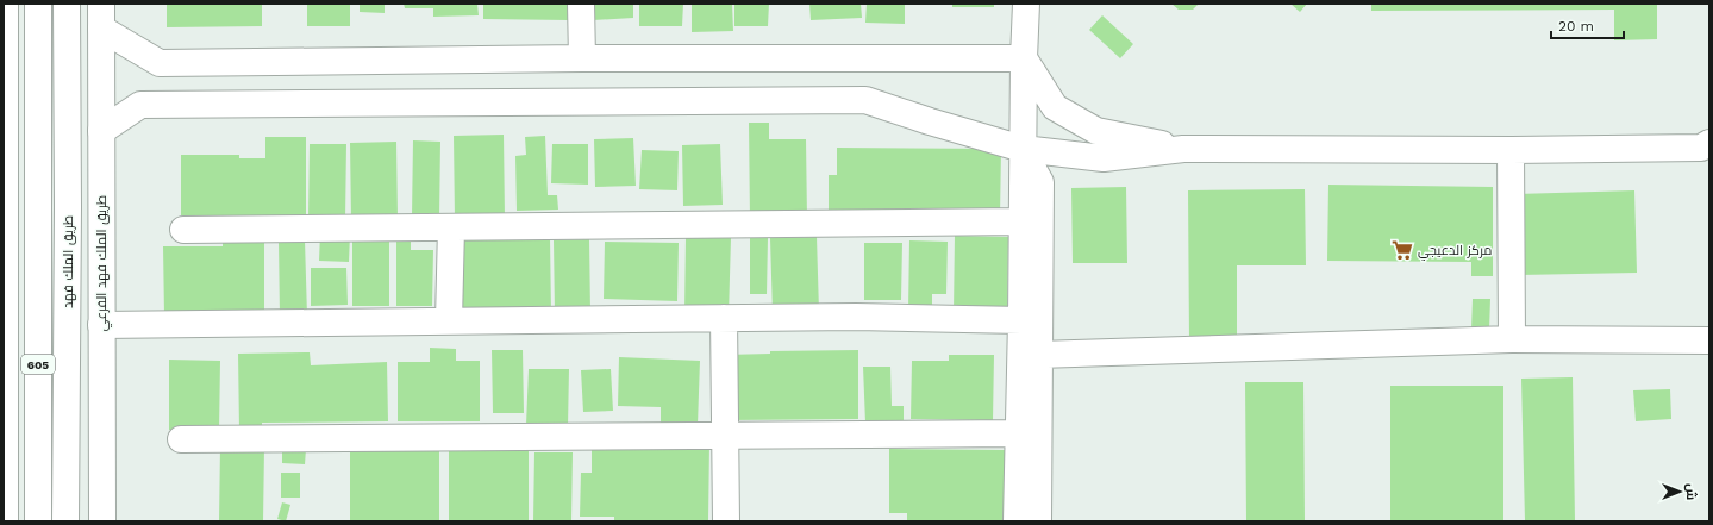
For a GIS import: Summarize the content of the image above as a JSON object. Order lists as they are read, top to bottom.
{
  "streets": {
    "main road": ["طريق الملك فهد", "طريق الملك فهد الفرعي", "605"]
  },
  "places": {
    "supermarket": ["مركز الدعيجي"]
  },
  "scale_bar": "20 m",
  "north": "right"
}
